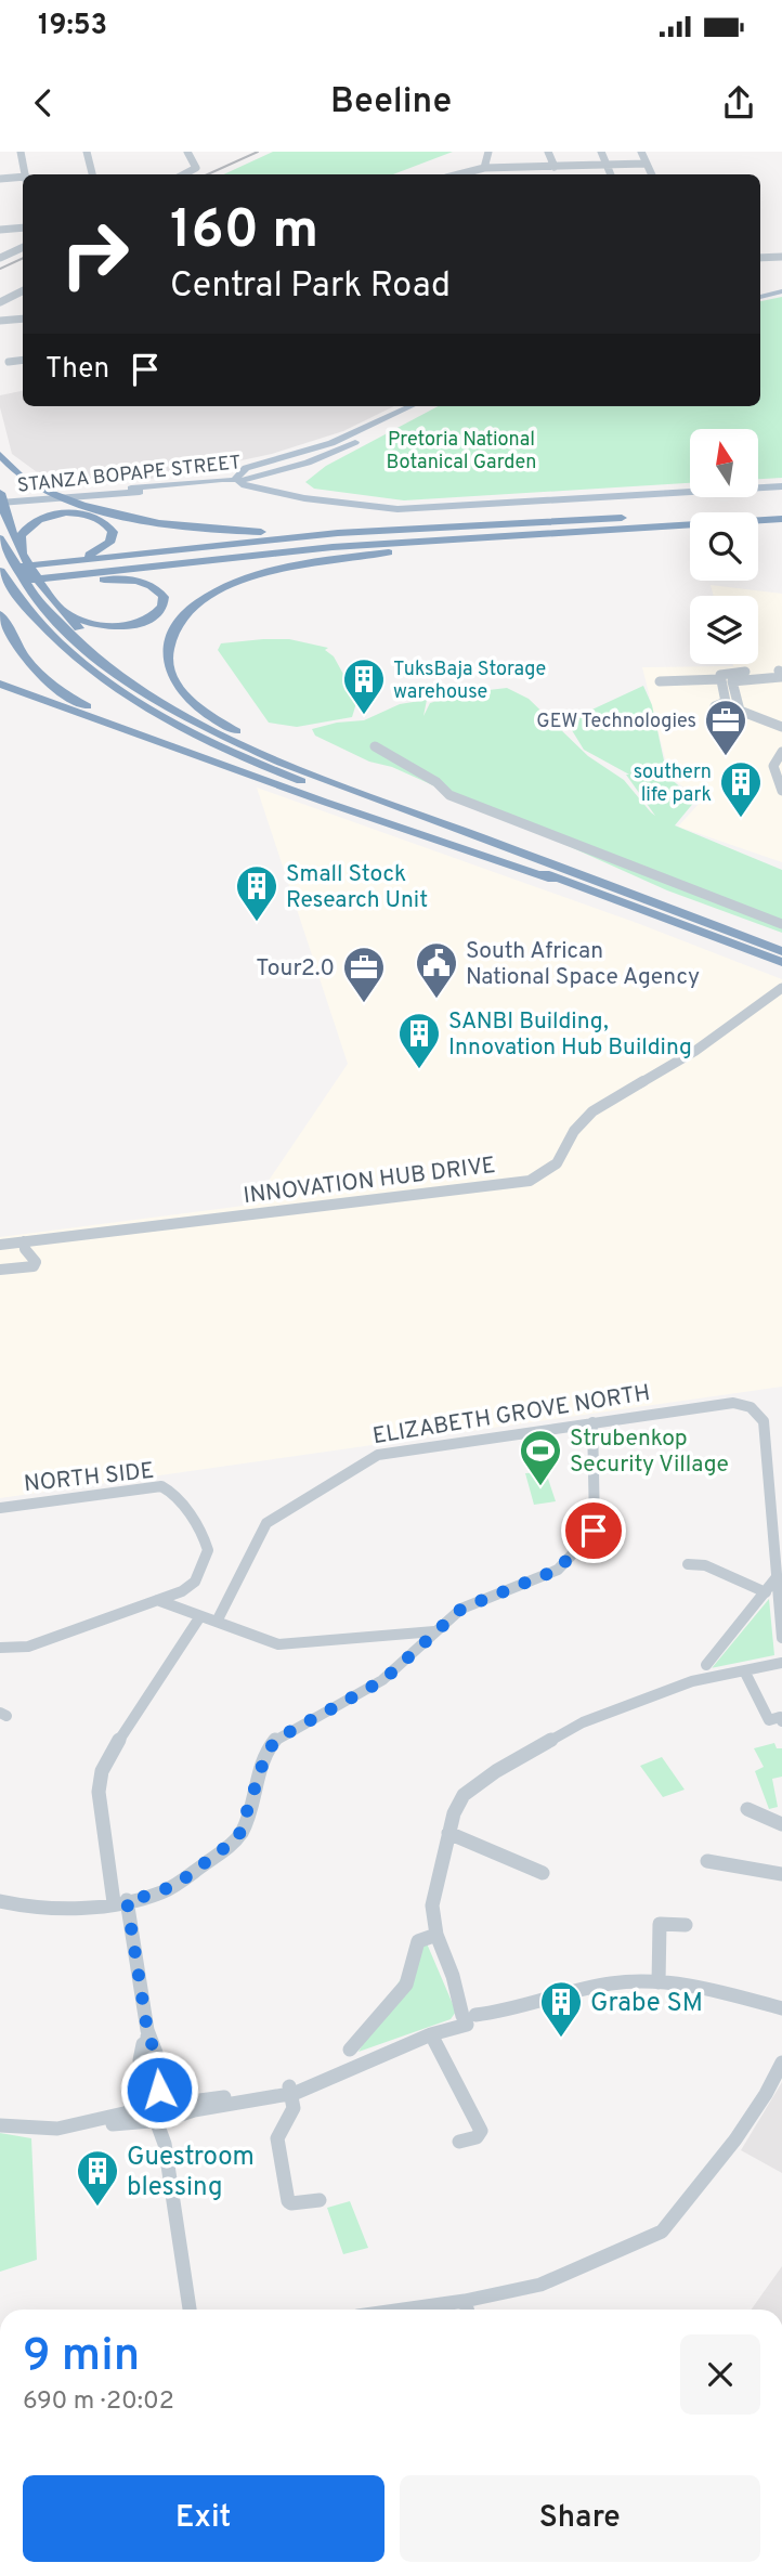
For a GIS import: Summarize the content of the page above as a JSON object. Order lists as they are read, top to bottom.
{
  "streets": {
    "main road": ["STANZA BOPAPE STREET"],
    "street": ["INNOVATION HUB DRIVE", "ELIZABETH GROVE NORTH", "NORTH SIDE"]
  },
  "parks": ["Pretoria National Botanical Garden"],
  "places": {
    "building": [
      "TuksBaja Storage warehouse",
      "southern life park",
      "Small Stock Research Unit",
      "SANBI Building, Innovation Hub Building",
      "Grabe SM",
      "Guestroom blessing"
    ],
    "office": ["GEW Technologies", "Tour2.0"],
    "public building": ["South African National Space Agency"],
    "sports": ["Strubenkop Security Village"]
  },
  "north": "top",
  "page": {
    "status": "19:53",
    "header": "Beeline",
    "turn": ["160 m", "Central Park Road"],
    "then": "Then",
    "heading": ["9 min", "690 m · 20:02"],
    "buttons": ["Exit", "Share"]
  }
}
